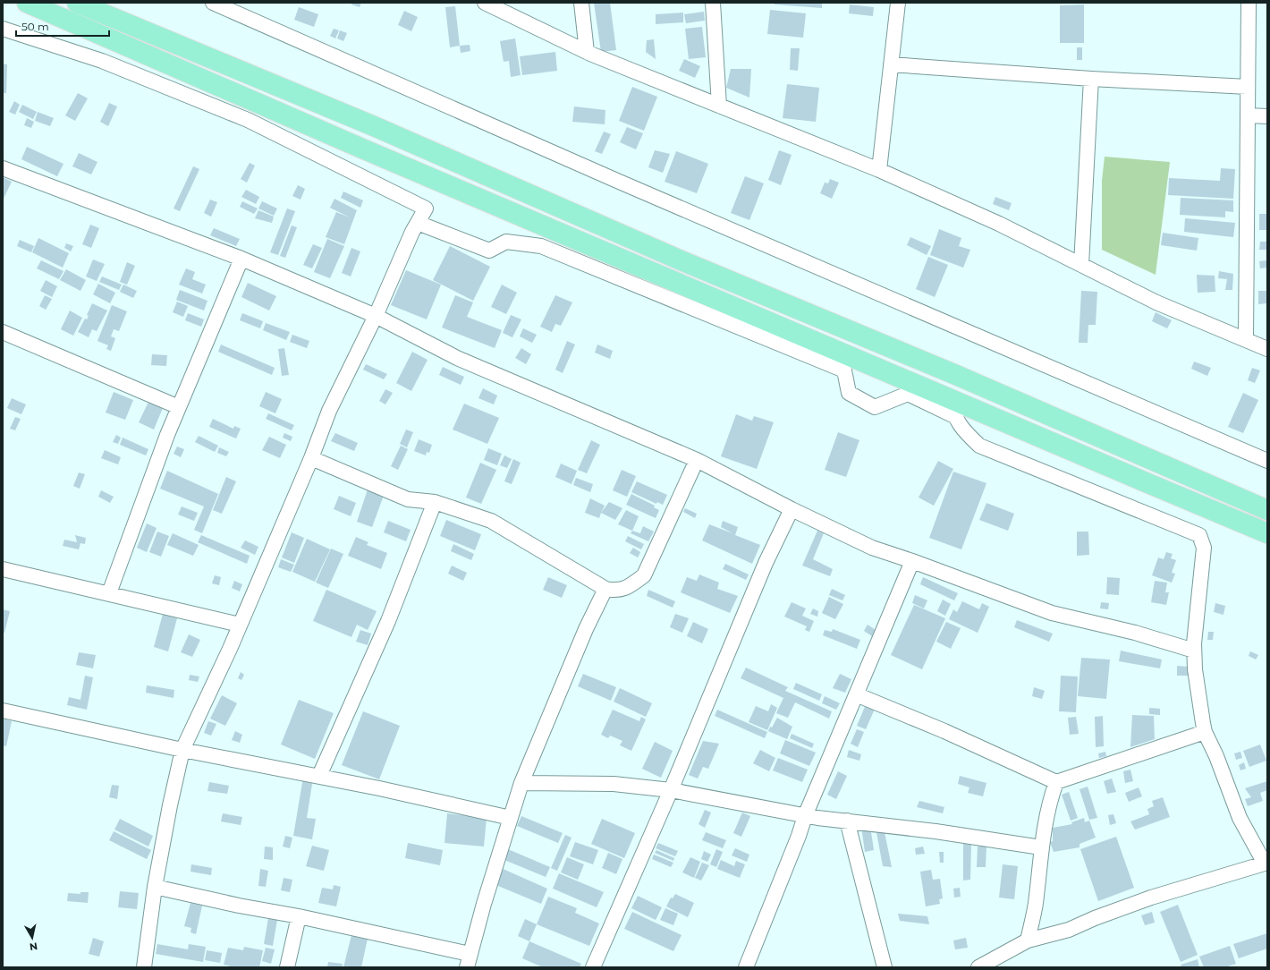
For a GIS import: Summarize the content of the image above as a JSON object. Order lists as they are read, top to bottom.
{
  "scale_bar": "50 m",
  "north": "bottom"
}
